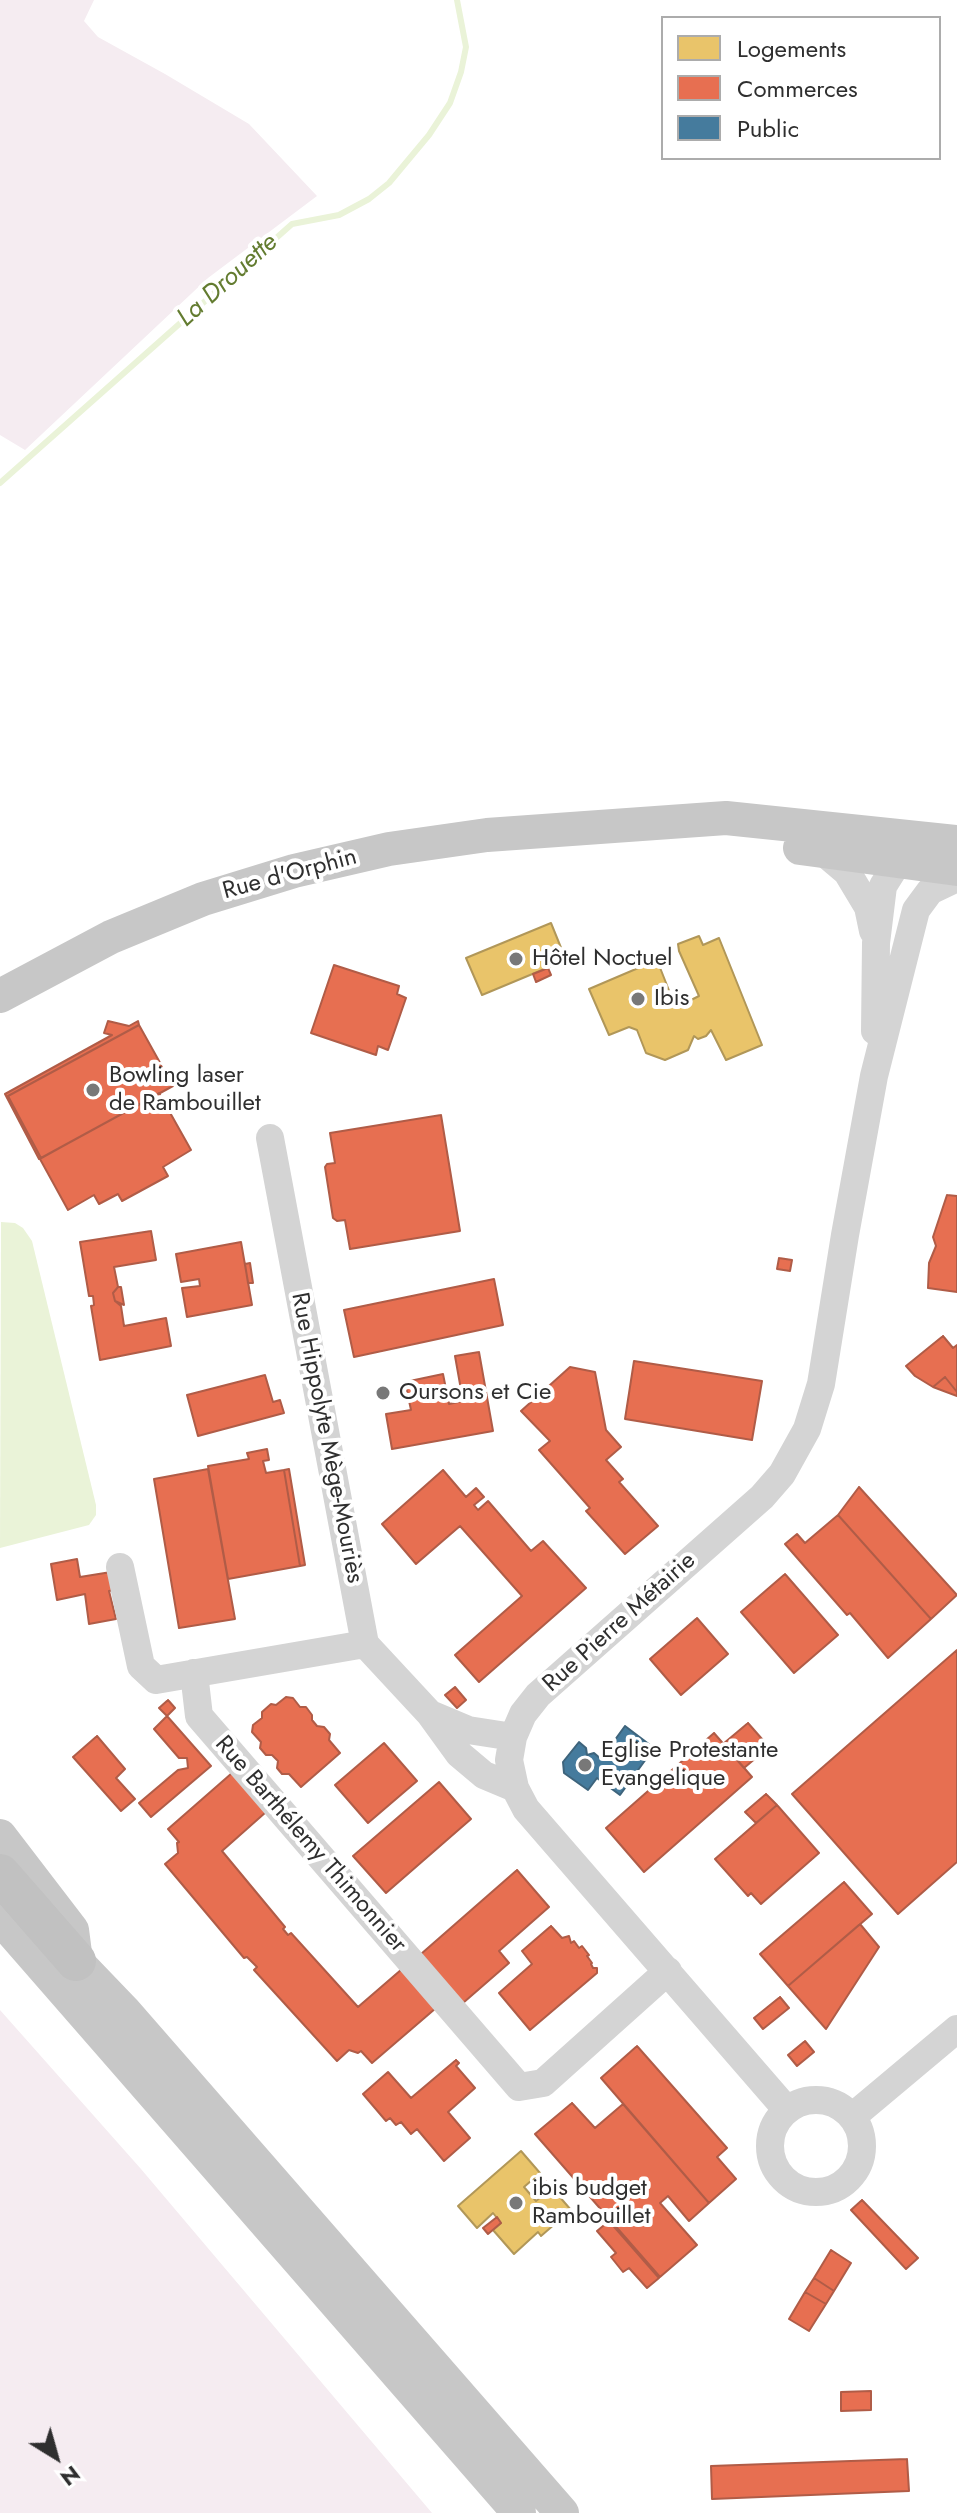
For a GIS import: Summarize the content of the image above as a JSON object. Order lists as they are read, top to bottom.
{
  "streets": {
    "main road": ["Rue d'Orphin"],
    "street": ["Rue Hippolyte Mège-Mouriès", "Rue Pierre Métairie", "Rue Barthélemy Thimonnier"]
  },
  "crossings": [
    ["Rue d'Orphin", "Rue Pierre Métairie"],
    ["Rue Pierre Métairie", "Rue Barthélemy Thimonnier"]
  ],
  "water": ["La Drouette"],
  "places": [
    "Hôtel Noctuel",
    "Ibis",
    "Bowling laser de Rambouillet",
    "Oursons et Cie",
    "Eglise Protestante Evangelique",
    "ibis budget Rambouillet"
  ],
  "legend": ["Logements", "Commerces", "Public"],
  "north": "bottom right"
}
